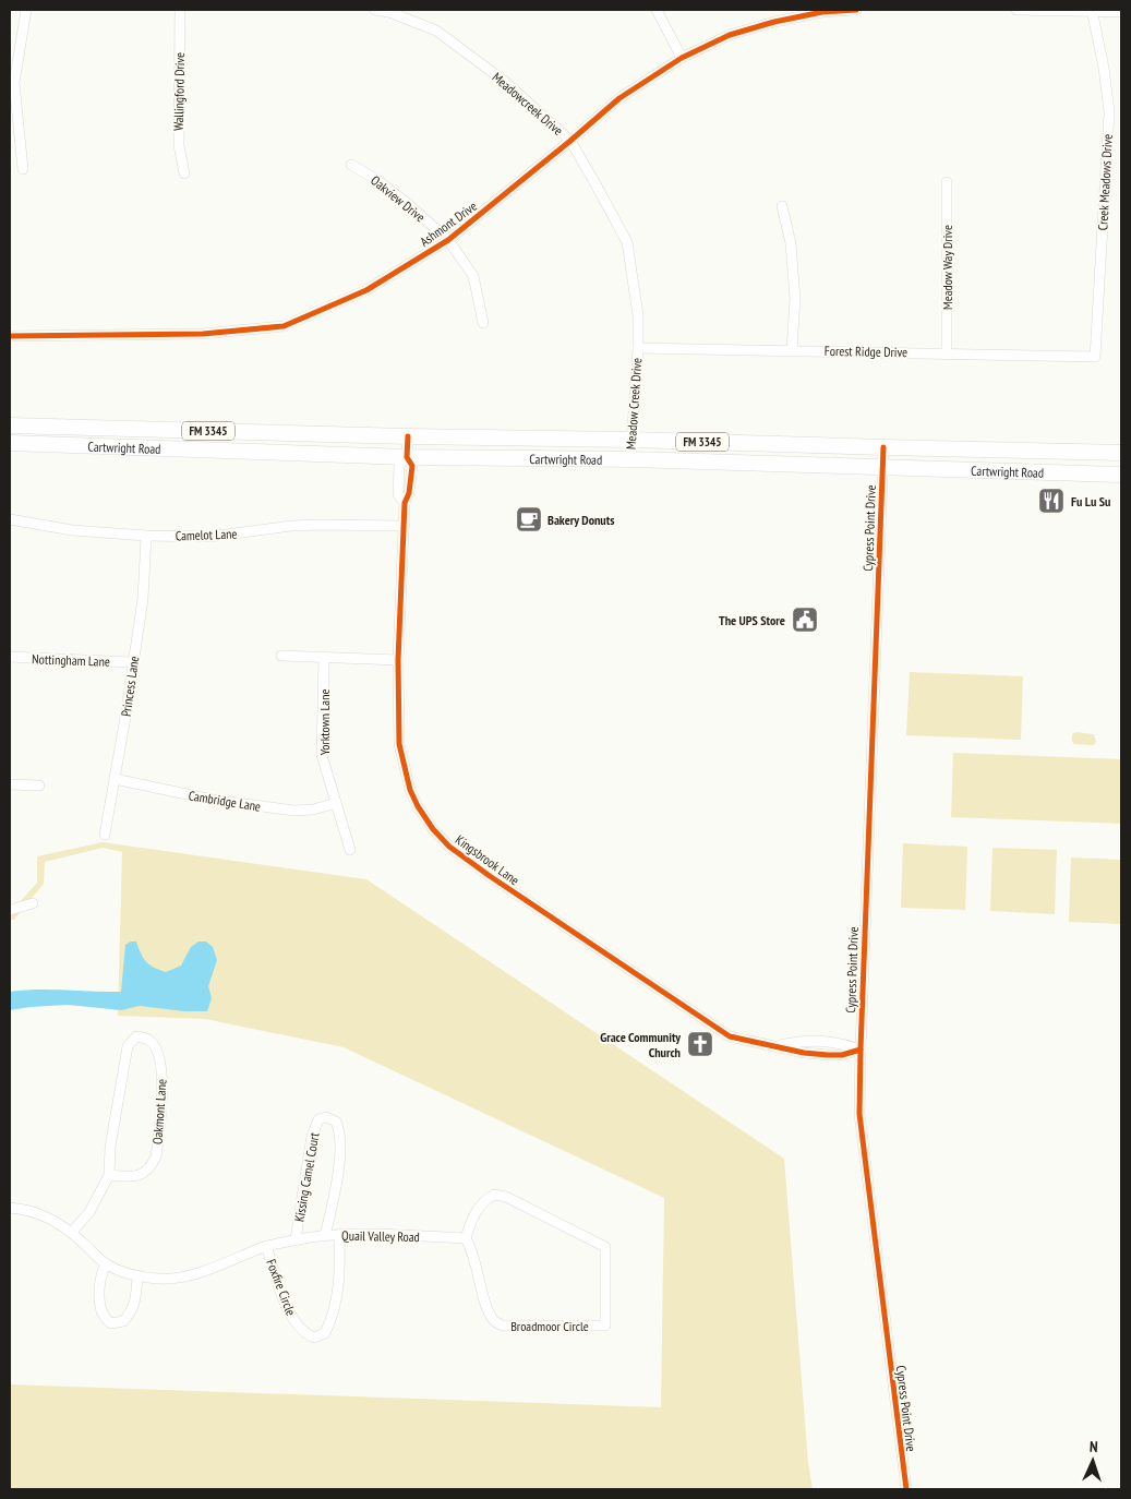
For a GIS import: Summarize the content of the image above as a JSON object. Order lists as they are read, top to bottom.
{
  "streets": {
    "main road": ["FM 3345", "Cartwright Road"],
    "street": [
      "Wallingford Drive",
      "Meadowcreek Drive",
      "Creek Meadows Drive",
      "Oakview Drive",
      "Ashmont Drive",
      "Meadow Way Drive",
      "Forest Ridge Drive",
      "Meadow Creek Drive",
      "Cypress Point Drive",
      "Camelot Lane",
      "Nottingham Lane",
      "Princess Lane",
      "Yorktown Lane",
      "Cambridge Lane",
      "Kingsbrook Lane",
      "Oakmont Lane",
      "Kissing Camel Court",
      "Quail Valley Road",
      "Foxfire Circle",
      "Broadmoor Circle"
    ]
  },
  "crossings": [
    ["Meadowcreek Drive", "Ashmont Drive"],
    ["Meadowcreek Drive", "Forest Ridge Drive"],
    ["Meadowcreek Drive", "Meadow Creek Drive"],
    ["Creek Meadows Drive", "Forest Ridge Drive"],
    ["Oakview Drive", "Ashmont Drive"],
    ["Meadow Way Drive", "Forest Ridge Drive"],
    ["Forest Ridge Drive", "Meadow Creek Drive"],
    ["Meadow Creek Drive", "Cartwright Road"],
    ["Cartwright Road", "Cypress Point Drive"],
    ["Cartwright Road", "Kingsbrook Lane"],
    ["Cypress Point Drive", "Kingsbrook Lane"],
    ["Camelot Lane", "Princess Lane"],
    ["Camelot Lane", "Kingsbrook Lane"],
    ["Nottingham Lane", "Princess Lane"],
    ["Princess Lane", "Cambridge Lane"],
    ["Yorktown Lane", "Cambridge Lane"],
    ["Kissing Camel Court", "Quail Valley Road"],
    ["Quail Valley Road", "Foxfire Circle"],
    ["Quail Valley Road", "Broadmoor Circle"]
  ],
  "places": {
    "restaurant": ["Fu Lu Su"],
    "cafe": ["Bakery Donuts"],
    "public building": ["The UPS Store"],
    "church": ["Grace Community Church"]
  },
  "north": "top"
}
